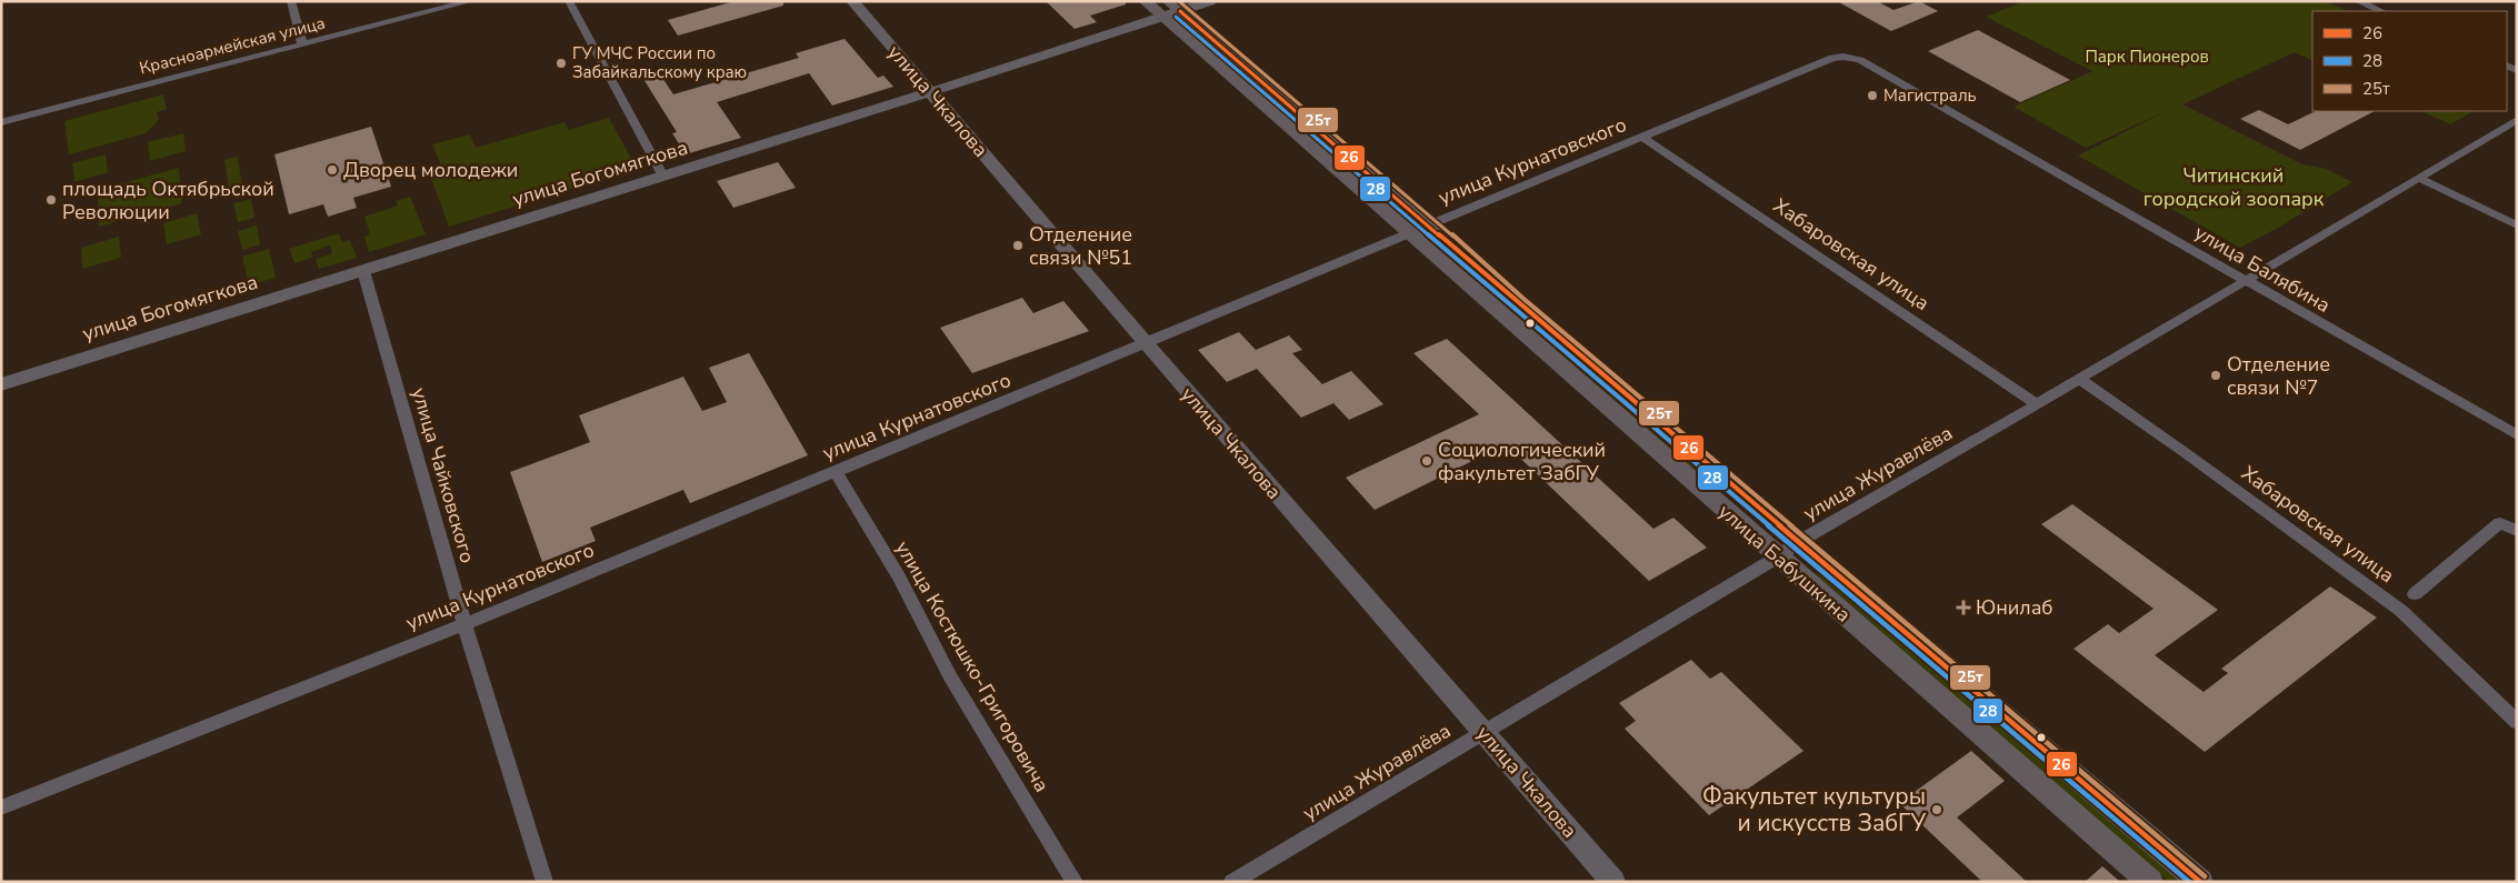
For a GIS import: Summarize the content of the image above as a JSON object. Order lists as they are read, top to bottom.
{
  "streets": {
    "main road": ["улица Чкалова", "улица Богомягкова", "улица Бабушкина"],
    "street": [
      "Красноармейская улица",
      "улица Курнатовского",
      "Хабаровская улица",
      "улица Балябина",
      "улица Журавлёва",
      "улица Чайковского",
      "улица Костюшко-Григоровича"
    ]
  },
  "crossings": [
    ["улица Чкалова", "улица Курнатовского"],
    ["улица Чкалова", "улица Богомягкова"],
    ["улица Чкалова", "улица Журавлёва"],
    ["улица Курнатовского", "Хабаровская улица"],
    ["улица Курнатовского", "улица Балябина"],
    ["улица Курнатовского", "улица Чайковского"],
    ["улица Курнатовского", "улица Бабушкина"],
    ["улица Курнатовского", "улица Костюшко-Григоровича"],
    ["улица Богомягкова", "улица Чайковского"],
    ["улица Богомягкова", "улица Бабушкина"],
    ["Хабаровская улица", "улица Журавлёва"],
    ["улица Балябина", "улица Журавлёва"],
    ["улица Журавлёва", "улица Бабушкина"]
  ],
  "parks": ["Парк Пионеров", "Читинский городской зоопарк"],
  "places": {
    "other": [
      "ГУ МЧС России по Забайкальскому краю",
      "Магистраль",
      "Дворец молодежи",
      "площадь Октябрьской Революции",
      "Отделение связи №51",
      "Отделение связи №7",
      "Социологический факультет ЗабГУ",
      "Факультет культуры и искусств ЗабГУ"
    ],
    "health": ["Юнилаб"]
  },
  "lines": ["transit line 25т", "transit line 26", "transit line 28"],
  "legend": ["26", "28", "25т"]
}
